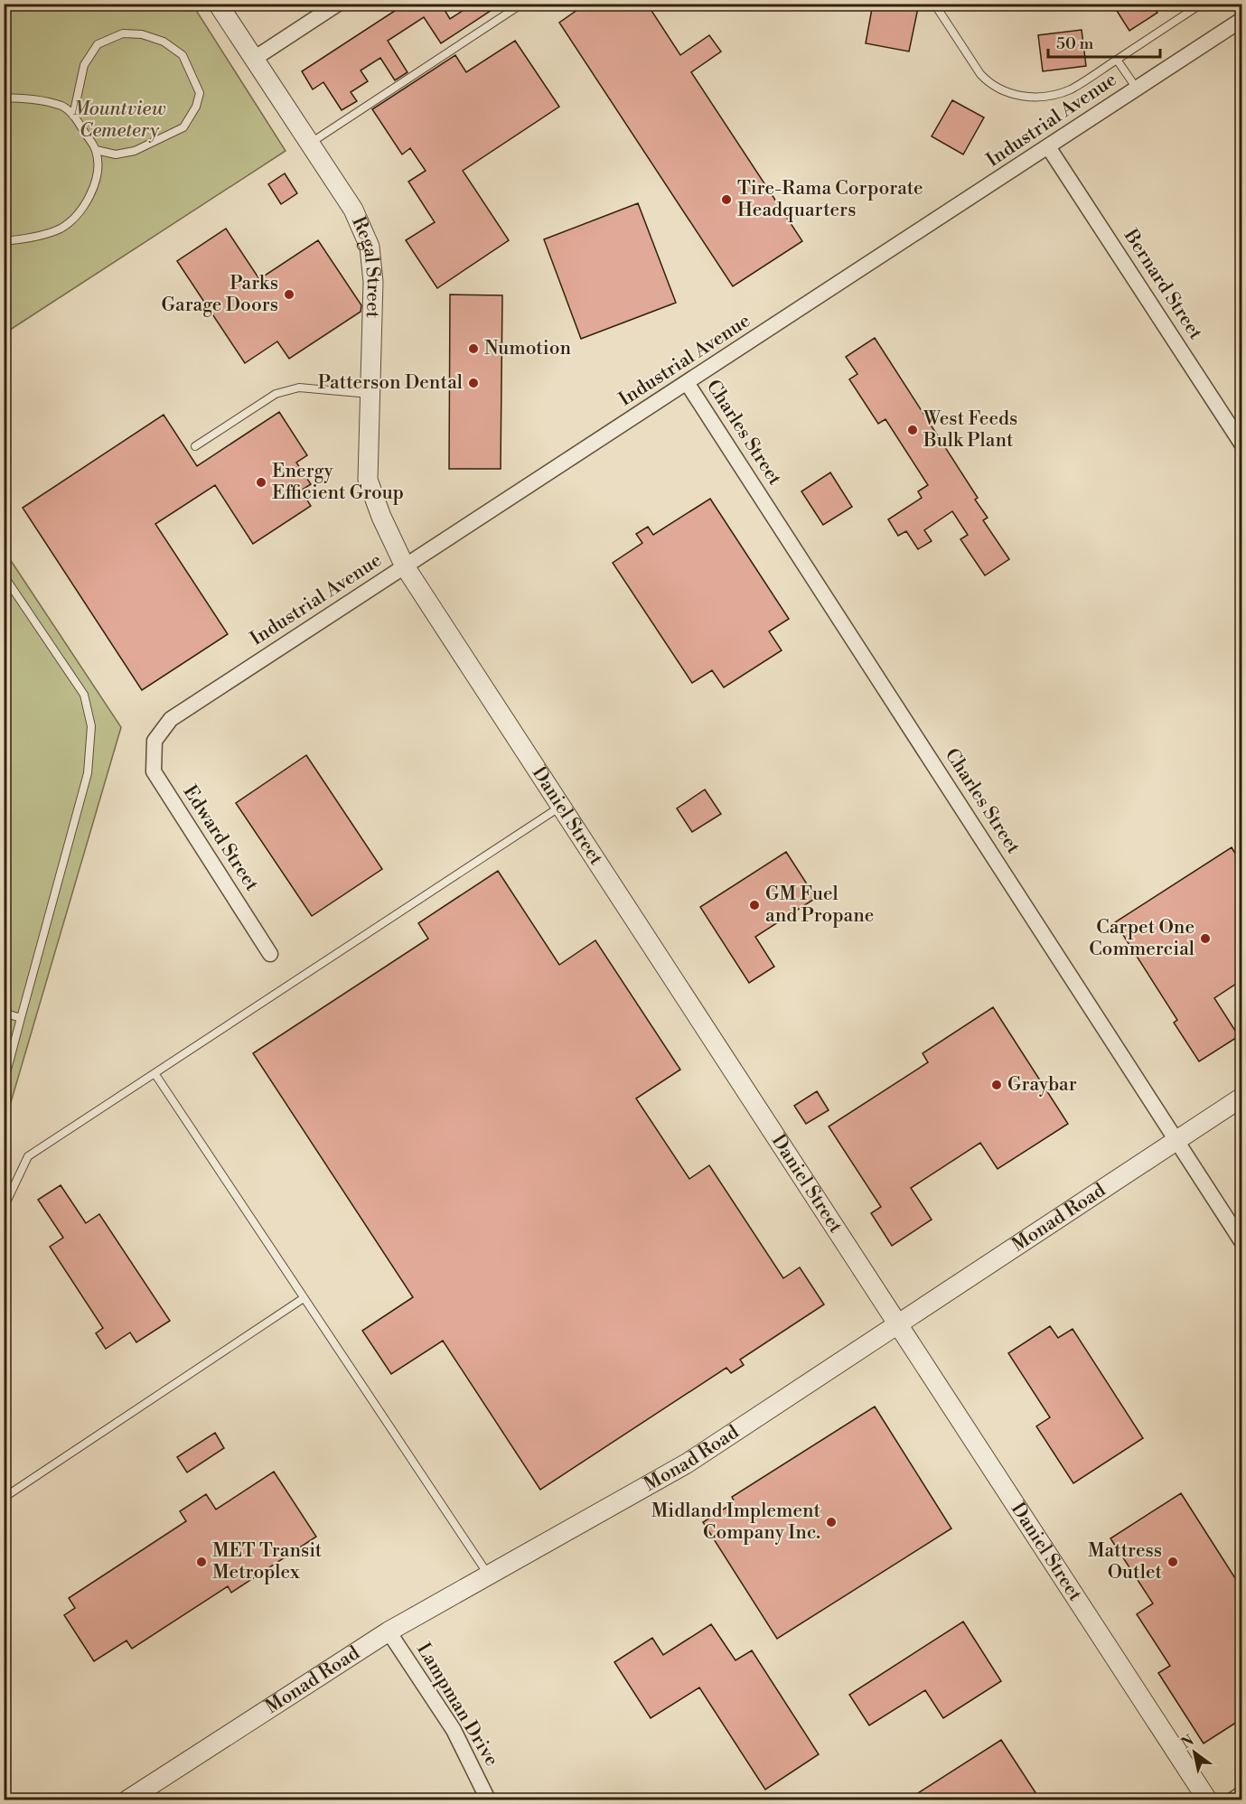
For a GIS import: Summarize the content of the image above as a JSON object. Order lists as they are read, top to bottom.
{
  "streets": {
    "street": [
      "Industrial Avenue",
      "Regal Street",
      "Bernard Street",
      "Charles Street",
      "Daniel Street",
      "Edward Street",
      "Monad Road",
      "Lampman Drive"
    ]
  },
  "crossings": [
    ["Industrial Avenue", "Regal Street"],
    ["Industrial Avenue", "Bernard Street"],
    ["Industrial Avenue", "Charles Street"],
    ["Industrial Avenue", "Daniel Street"],
    ["Industrial Avenue", "Edward Street"],
    ["Regal Street", "Daniel Street"],
    ["Charles Street", "Monad Road"],
    ["Daniel Street", "Monad Road"],
    ["Monad Road", "Lampman Drive"]
  ],
  "parks": ["Mountview Cemetery"],
  "places": [
    "Tire-Rama Corporate Headquarters",
    "Parks Garage Doors",
    "Numotion",
    "Patterson Dental",
    "West Feeds Bulk Plant",
    "Energy Efficient Group",
    "GM Fuel and Propane",
    "Carpet One Commercial",
    "Graybar",
    "Midland Implement Company Inc.",
    "MET Transit Metroplex",
    "Mattress Outlet"
  ],
  "scale_bar": "50 m",
  "north": "top left"
}
